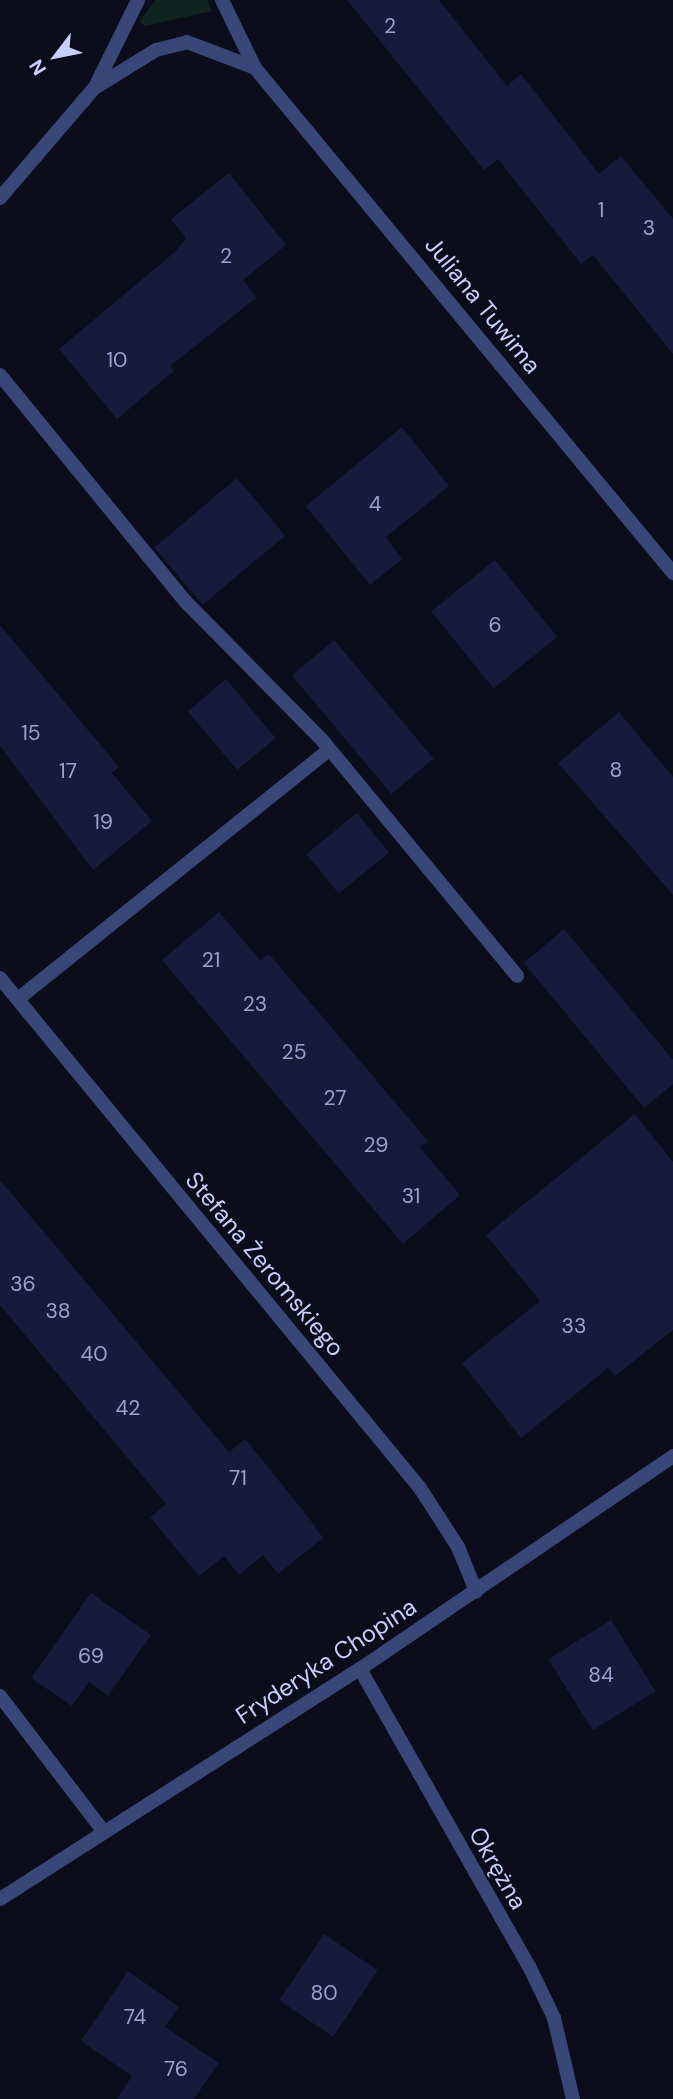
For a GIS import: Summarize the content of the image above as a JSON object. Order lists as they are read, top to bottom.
{
  "streets": {
    "street": [
      "Juliana Tuwima",
      "Stefana Żeromskiego",
      "Fryderyka Chopina",
      "Okrężna"
    ]
  },
  "crossings": [
    ["Stefana Żeromskiego", "Fryderyka Chopina"],
    ["Fryderyka Chopina", "Okrężna"]
  ],
  "house_numbers": [
    "2",
    "1",
    "3",
    "2",
    "10",
    "4",
    "6",
    "15",
    "8",
    "17",
    "19",
    "21",
    "23",
    "25",
    "27",
    "29",
    "31",
    "36",
    "38",
    "33",
    "40",
    "42",
    "71",
    "69",
    "84",
    "80",
    "74",
    "76"
  ],
  "north": "bottom left"
}
